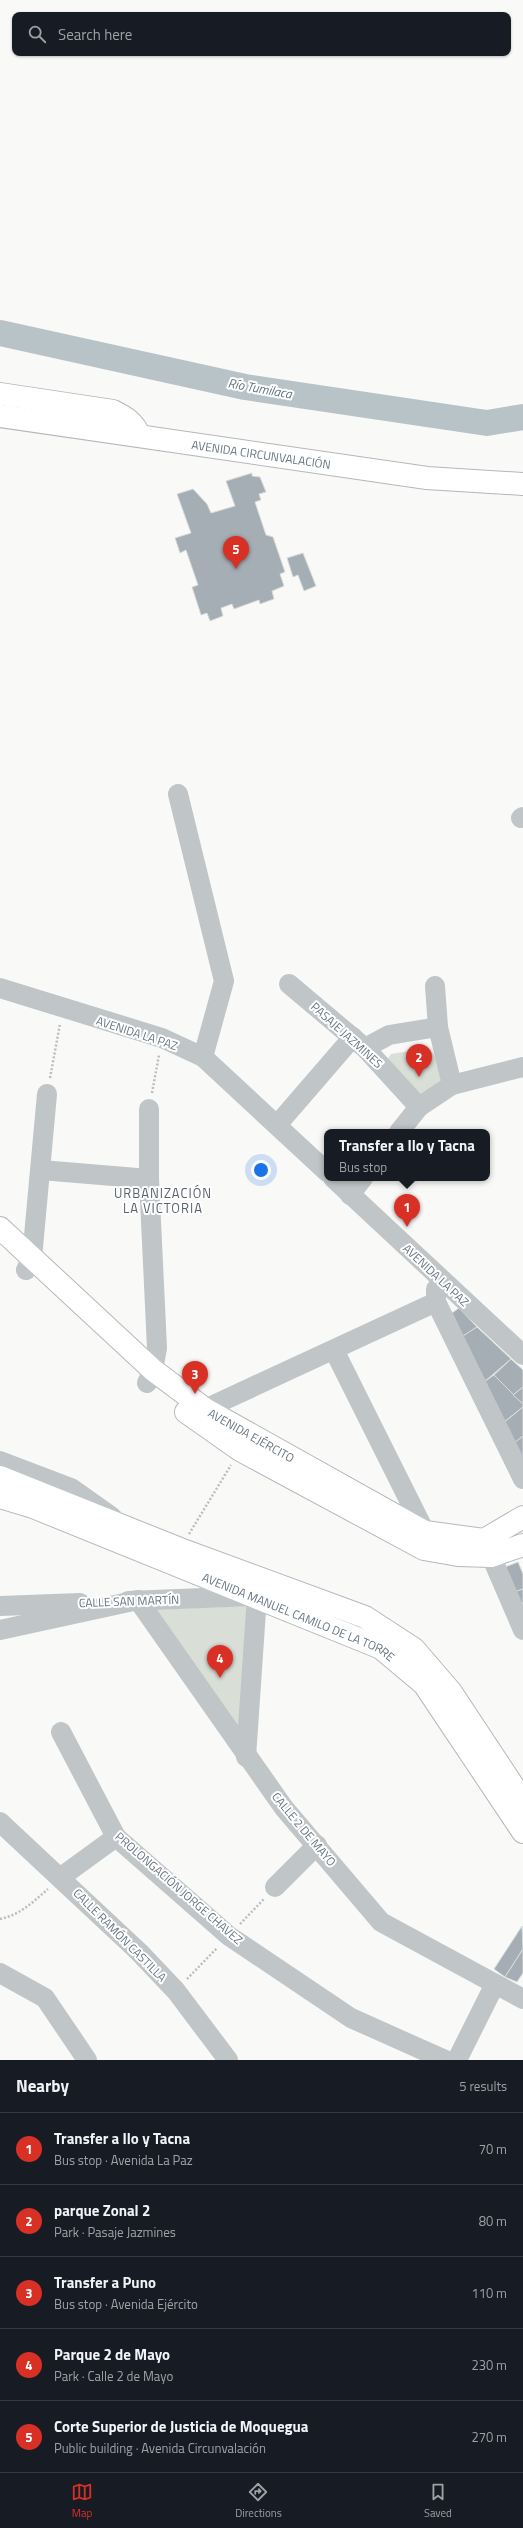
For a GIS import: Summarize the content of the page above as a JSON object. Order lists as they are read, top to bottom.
{
  "streets": {
    "main road": ["AVENIDA CIRCUNVALACIÓN", "AVENIDA EJÉRCITO", "AVENIDA MANUEL CAMILO DE LA TORRE"],
    "street": [
      "AVENIDA LA PAZ",
      "PASAJE JAZMINES",
      "CALLE SAN MARTÍN",
      "CALLE 2 DE MAYO",
      "PROLONGACIÓN JORGE CHAVEZ",
      "CALLE RAMÓN CASTILLA"
    ]
  },
  "crossings": [
    ["CALLE SAN MARTÍN", "AVENIDA MANUEL CAMILO DE LA TORRE"],
    ["CALLE SAN MARTÍN", "CALLE 2 DE MAYO"]
  ],
  "districts": ["URBANIZACIÓN LA VICTORIA"],
  "water": ["Río Tumilaca"],
  "page": {
    "search": "Search here",
    "pins": [
      "5",
      "2",
      "1",
      "3",
      "4"
    ],
    "popup": ["Transfer a Ilo y Tacna", "Bus stop"],
    "heading": ["Nearby", "5 results"],
    "list": [
      {
        "mark": "1",
        "name": "Transfer a Ilo y Tacna",
        "note": "Bus stop · Avenida La Paz",
        "value": "70 m"
      },
      {
        "mark": "2",
        "name": "parque Zonal 2",
        "note": "Park · Pasaje Jazmines",
        "value": "80 m"
      },
      {
        "mark": "3",
        "name": "Transfer a Puno",
        "note": "Bus stop · Avenida Ejército",
        "value": "110 m"
      },
      {
        "mark": "4",
        "name": "Parque 2 de Mayo",
        "note": "Park · Calle 2 de Mayo",
        "value": "230 m"
      },
      {
        "mark": "5",
        "name": "Corte Superior de Justicia de Moquegua",
        "note": "Public building · Avenida Circunvalación",
        "value": "270 m"
      }
    ],
    "nav": ["Map", "Directions", "Saved"]
  }
}
